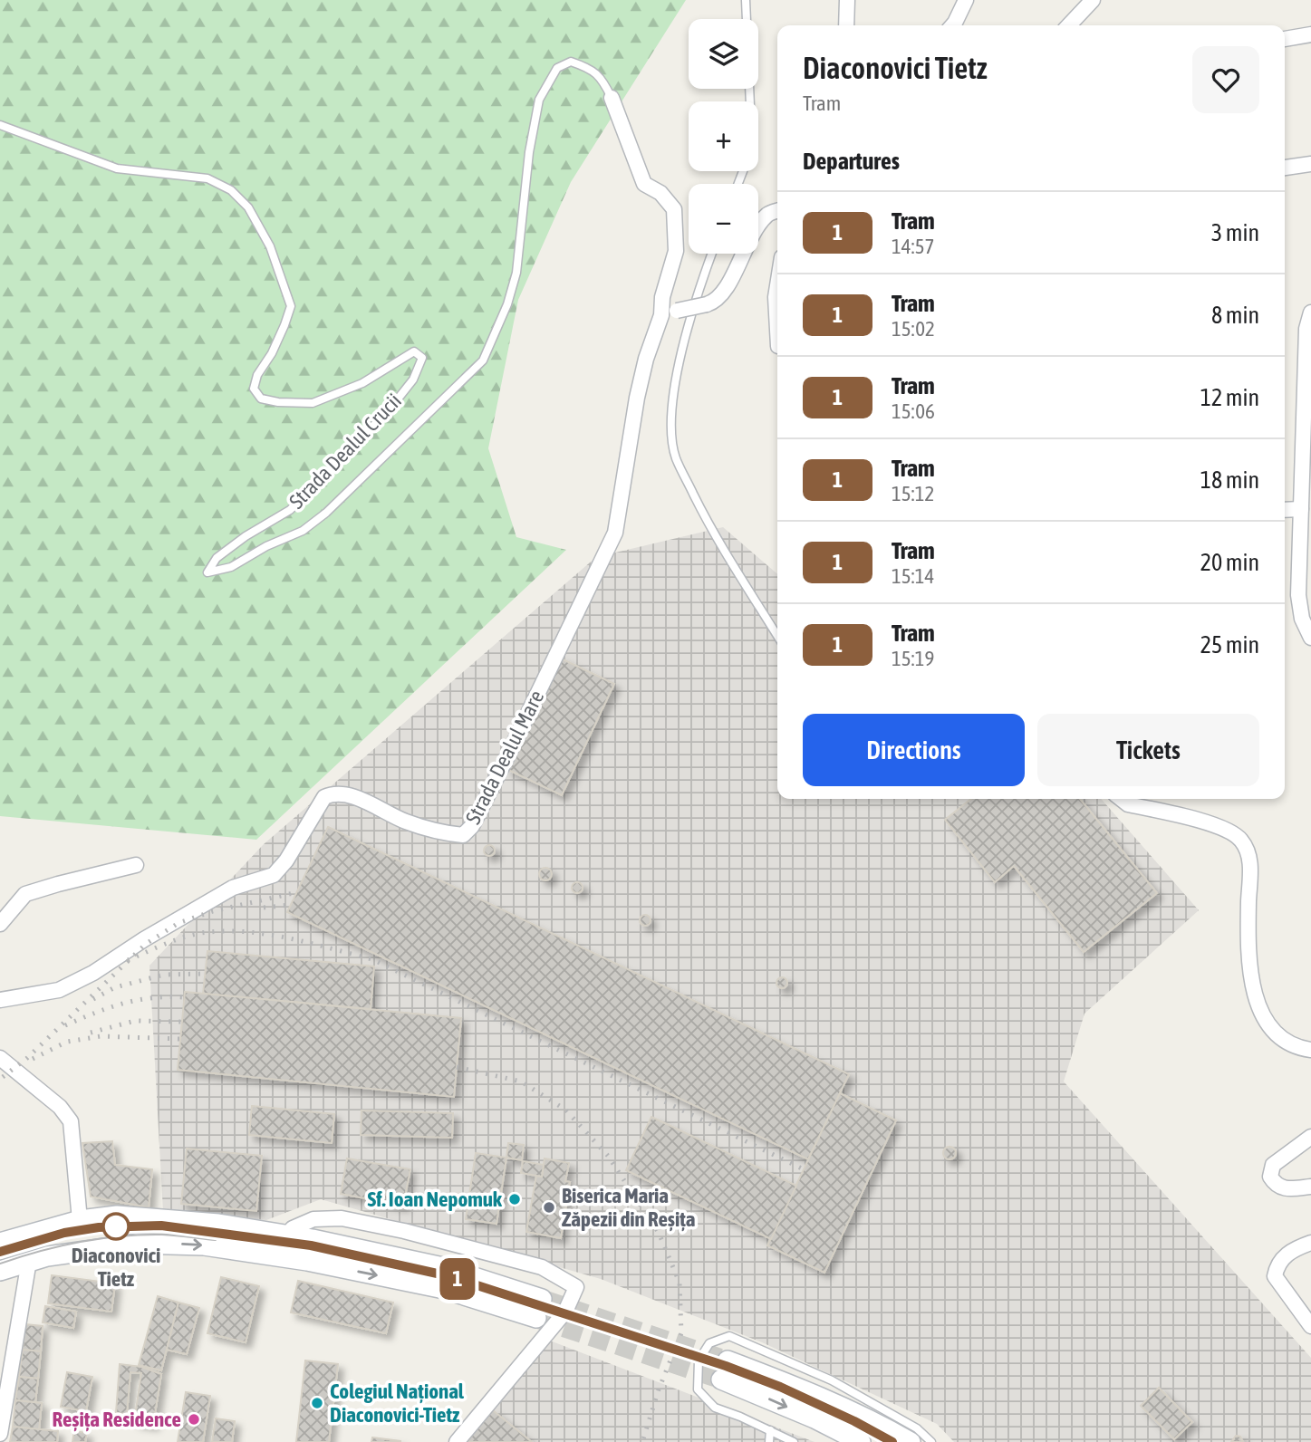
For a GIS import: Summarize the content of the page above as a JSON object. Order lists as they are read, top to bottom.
{
  "streets": {
    "street": ["Strada Dealul Crucii", "Strada Dealul Mare"]
  },
  "crossings": [
    ["Strada Dealul Crucii", "Strada Dealul Mare"]
  ],
  "places": [
    "Sf. Ioan Nepomuk",
    "Biserica Maria Zăpezii din Reșița",
    "Diaconovici Tietz",
    "Colegiul Național Diaconovici-Tietz",
    "Reșița Residence"
  ],
  "lines": ["tram line 1"],
  "page": {
    "on_map": "1",
    "map_buttons": ["+", "−"],
    "heading": [
      ["Diaconovici Tietz", "Tram"],
      "Departures"
    ],
    "list": [
      {
        "mark": "1",
        "name": "Tram",
        "note": "14:57",
        "value": "3 min"
      },
      {
        "mark": "1",
        "name": "Tram",
        "note": "15:02",
        "value": "8 min"
      },
      {
        "mark": "1",
        "name": "Tram",
        "note": "15:06",
        "value": "12 min"
      },
      {
        "mark": "1",
        "name": "Tram",
        "note": "15:12",
        "value": "18 min"
      },
      {
        "mark": "1",
        "name": "Tram",
        "note": "15:14",
        "value": "20 min"
      },
      {
        "mark": "1",
        "name": "Tram",
        "note": "15:19",
        "value": "25 min"
      }
    ],
    "buttons": ["Directions", "Tickets"]
  }
}
